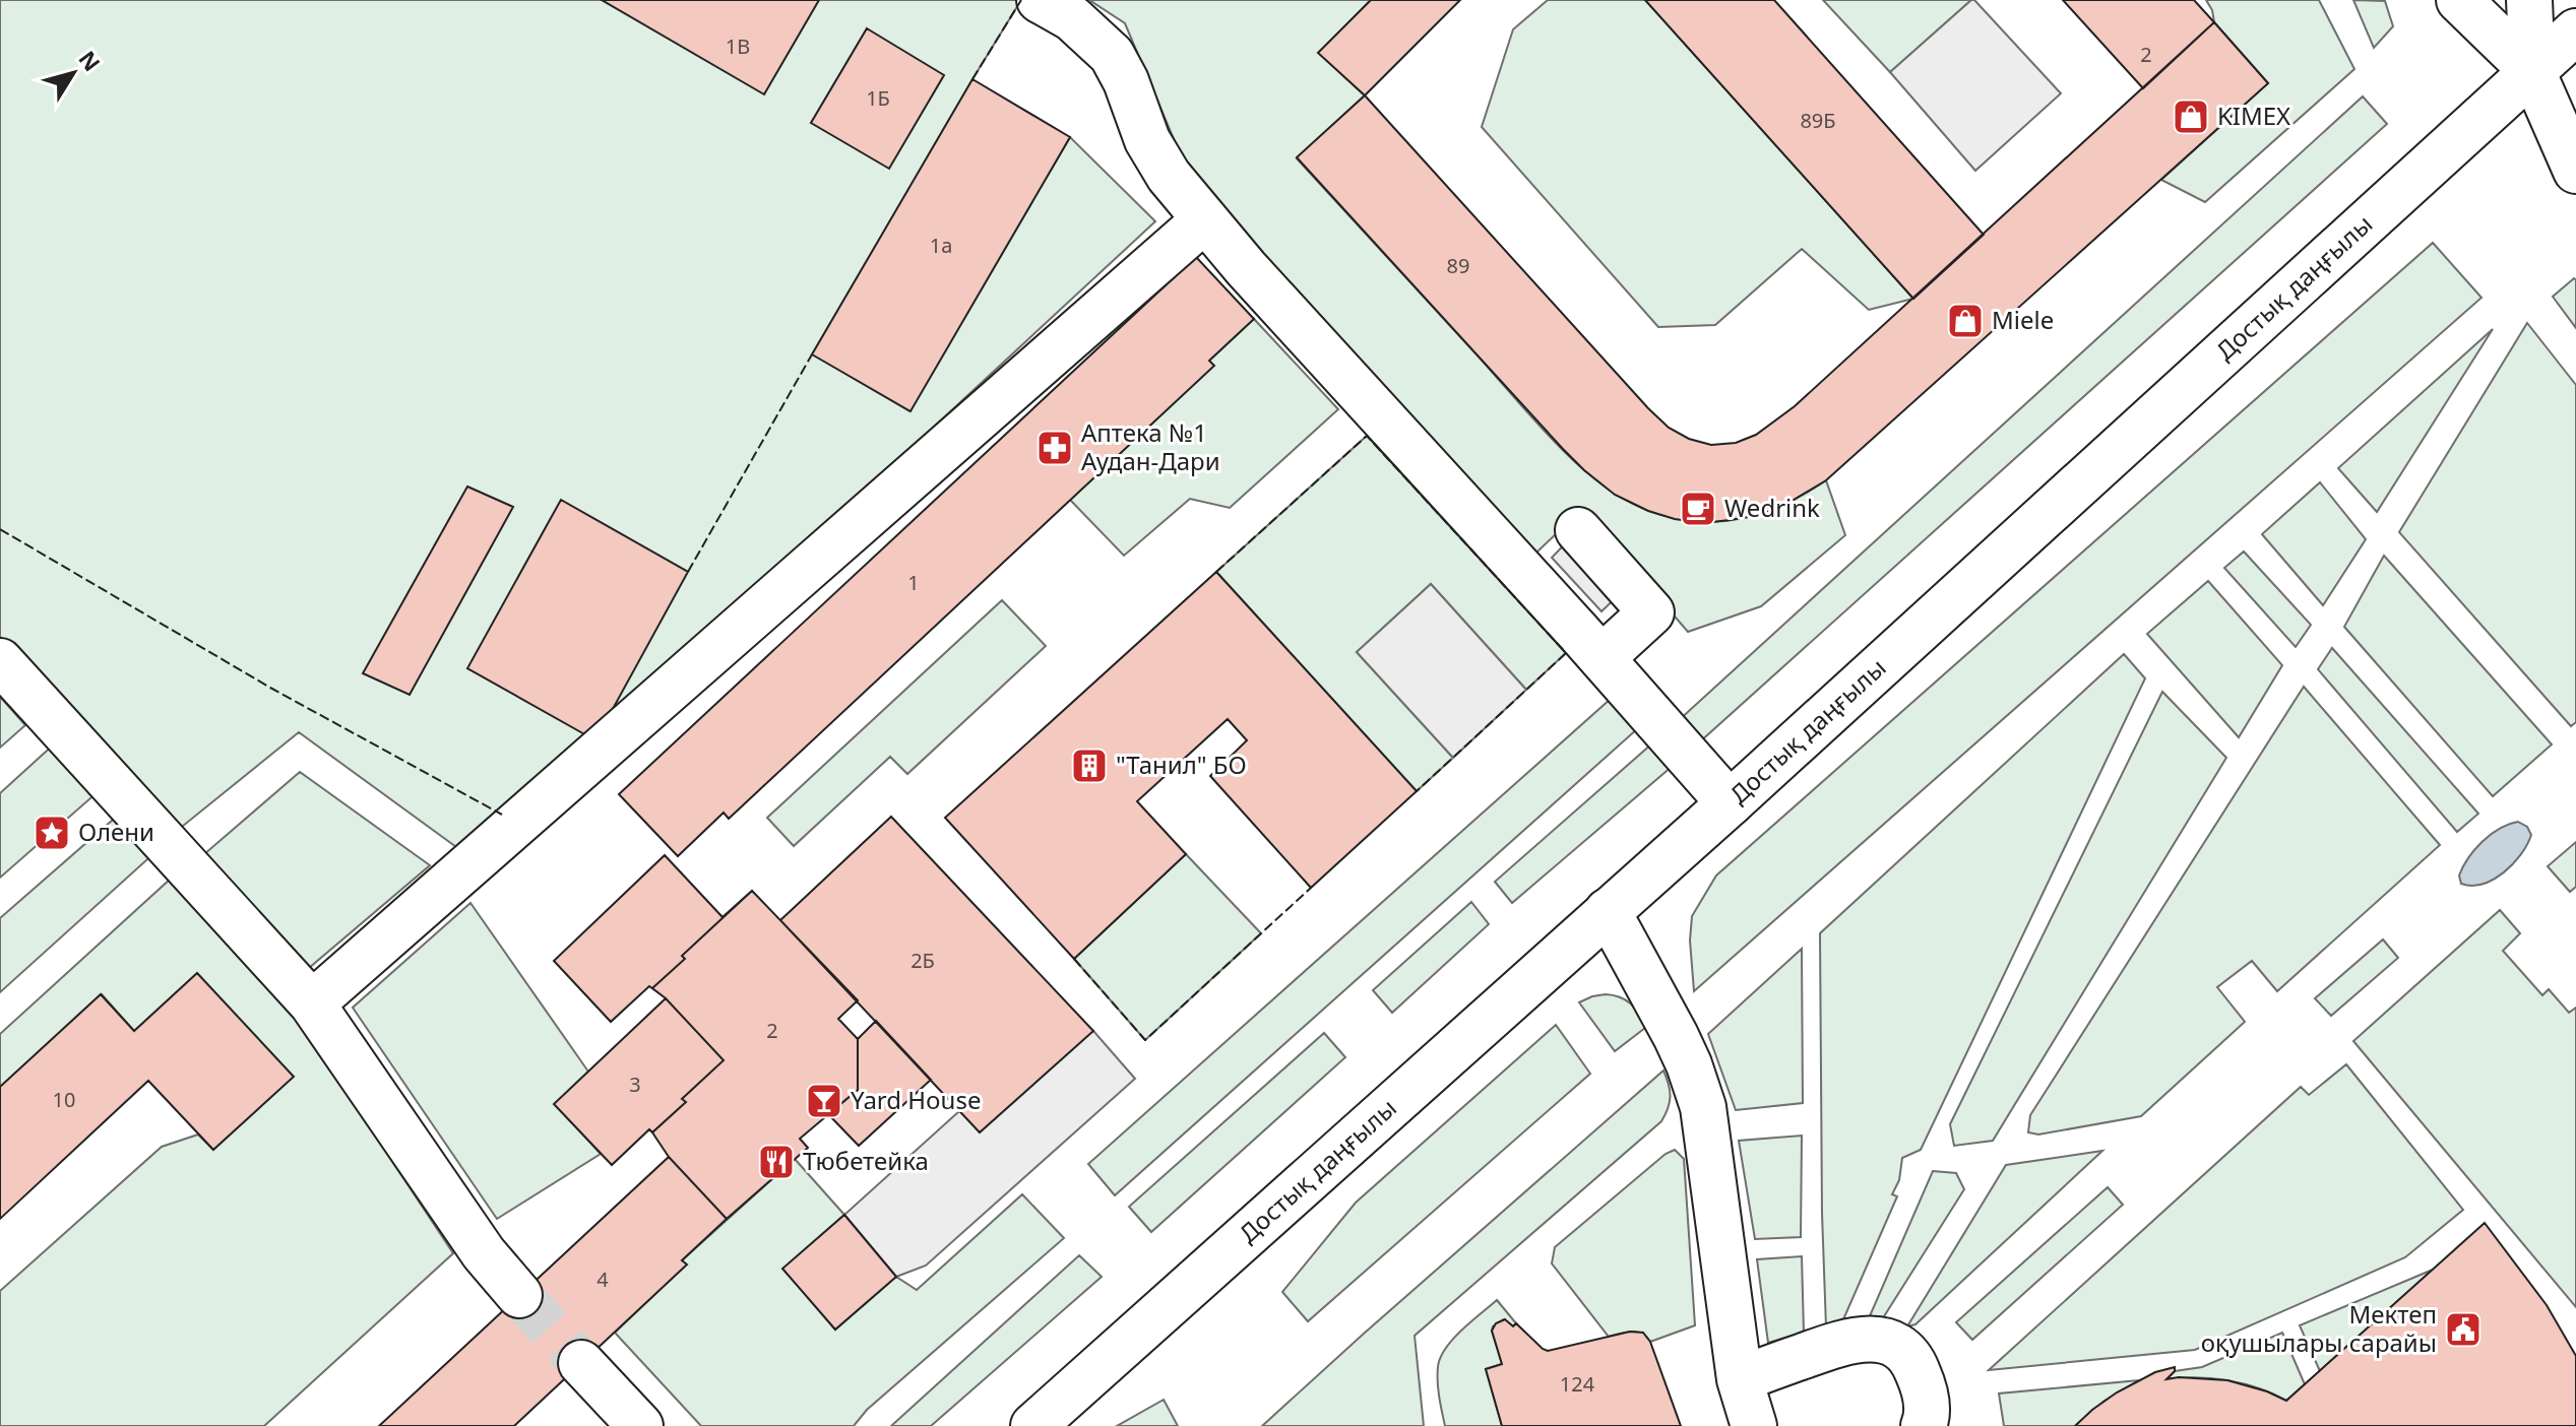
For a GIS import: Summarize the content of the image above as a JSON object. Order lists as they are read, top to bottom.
{
  "streets": {
    "main road": ["Достық даңғылы"]
  },
  "places": {
    "shop": ["KIMEX", "Miele"],
    "pharmacy": ["Аптека №1 Аудан-Дари"],
    "cafe": ["Wedrink"],
    "building": ["\"Танил\" БО"],
    "place": ["Олени"],
    "bar": ["Yard House"],
    "restaurant": ["Тюбетейка"],
    "public building": ["Мектеп оқушылары сарайы"]
  },
  "house_numbers": [
    "1В",
    "2",
    "1Б",
    "89Б",
    "1а",
    "89",
    "1",
    "2Б",
    "2",
    "3",
    "10",
    "4",
    "124"
  ],
  "north": "top right"
}
